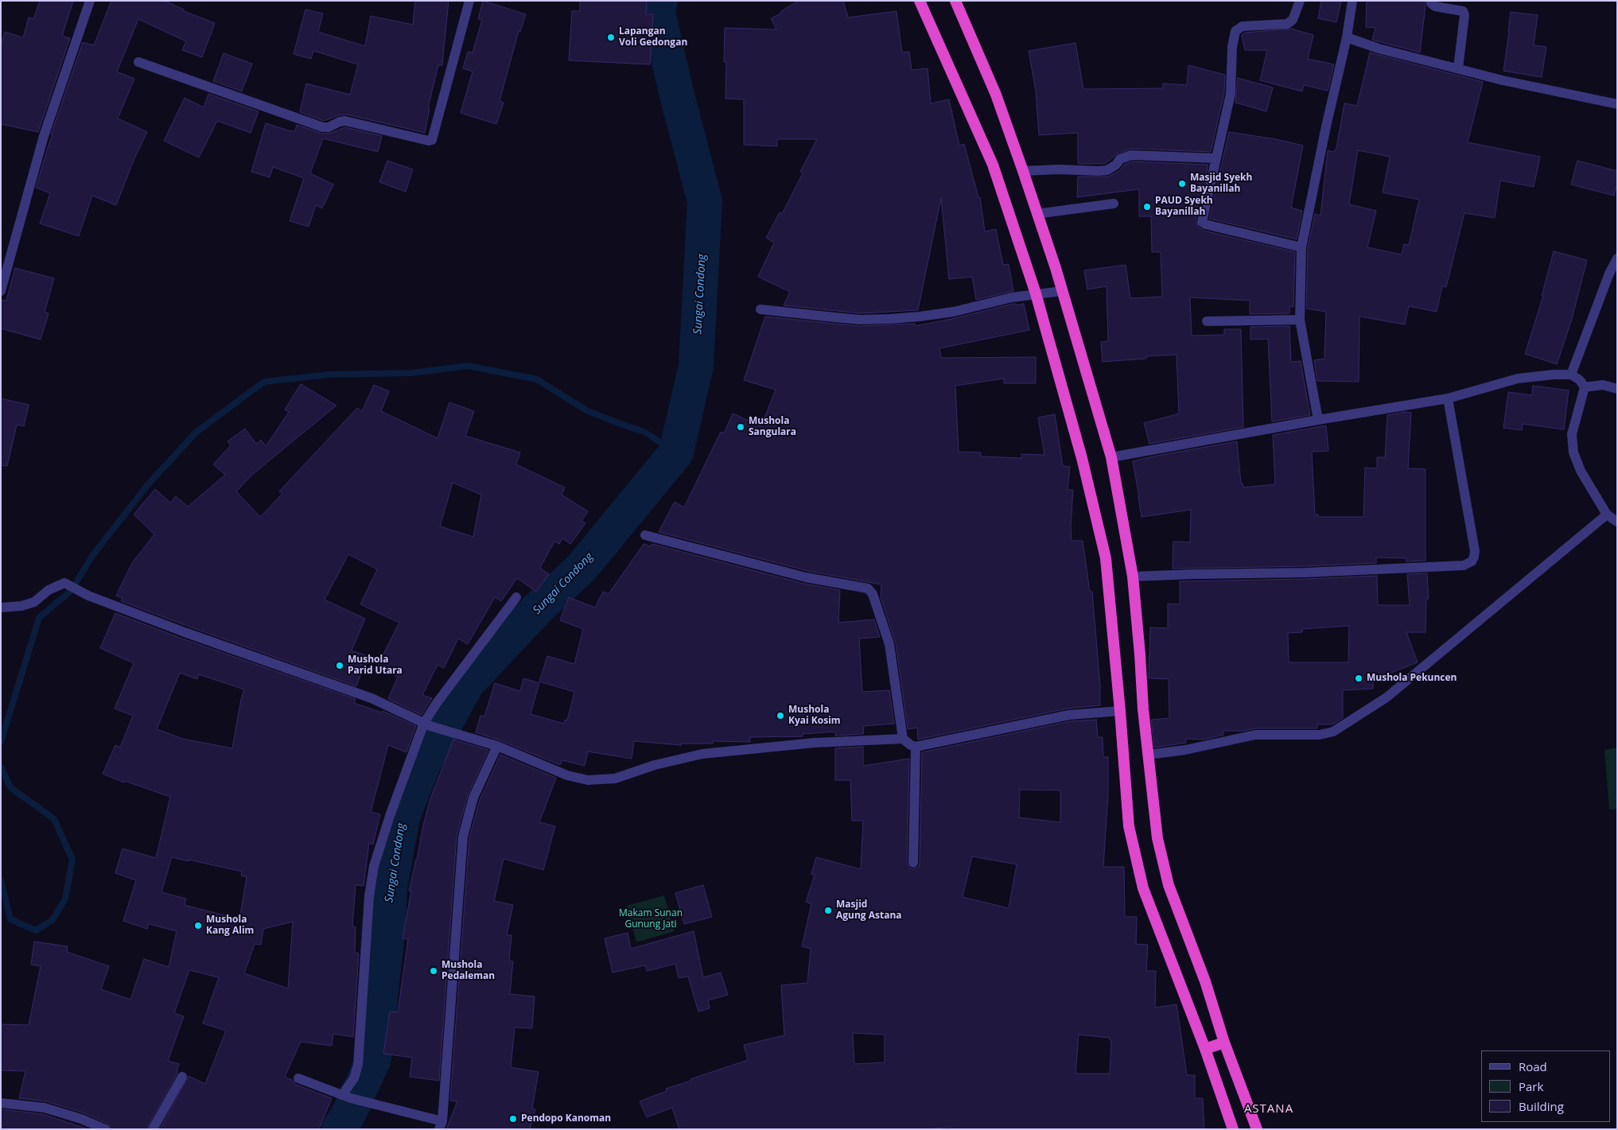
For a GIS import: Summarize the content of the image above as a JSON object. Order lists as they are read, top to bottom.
{
  "districts": ["ASTANA"],
  "water": ["Sungai Condong"],
  "parks": ["Makam Sunan Gunung Jati"],
  "places": [
    "Lapangan Voli Gedongan",
    "Masjid Syekh Bayanillah",
    "PAUD Syekh Bayanillah",
    "Mushola Sangulara",
    "Mushola Parid Utara",
    "Mushola Pekuncen",
    "Mushola Kyai Kosim",
    "Masjid Agung Astana",
    "Mushola Kang Alim",
    "Mushola Pedaleman",
    "Pendopo Kanoman"
  ],
  "legend": ["Road", "Park", "Building"]
}
